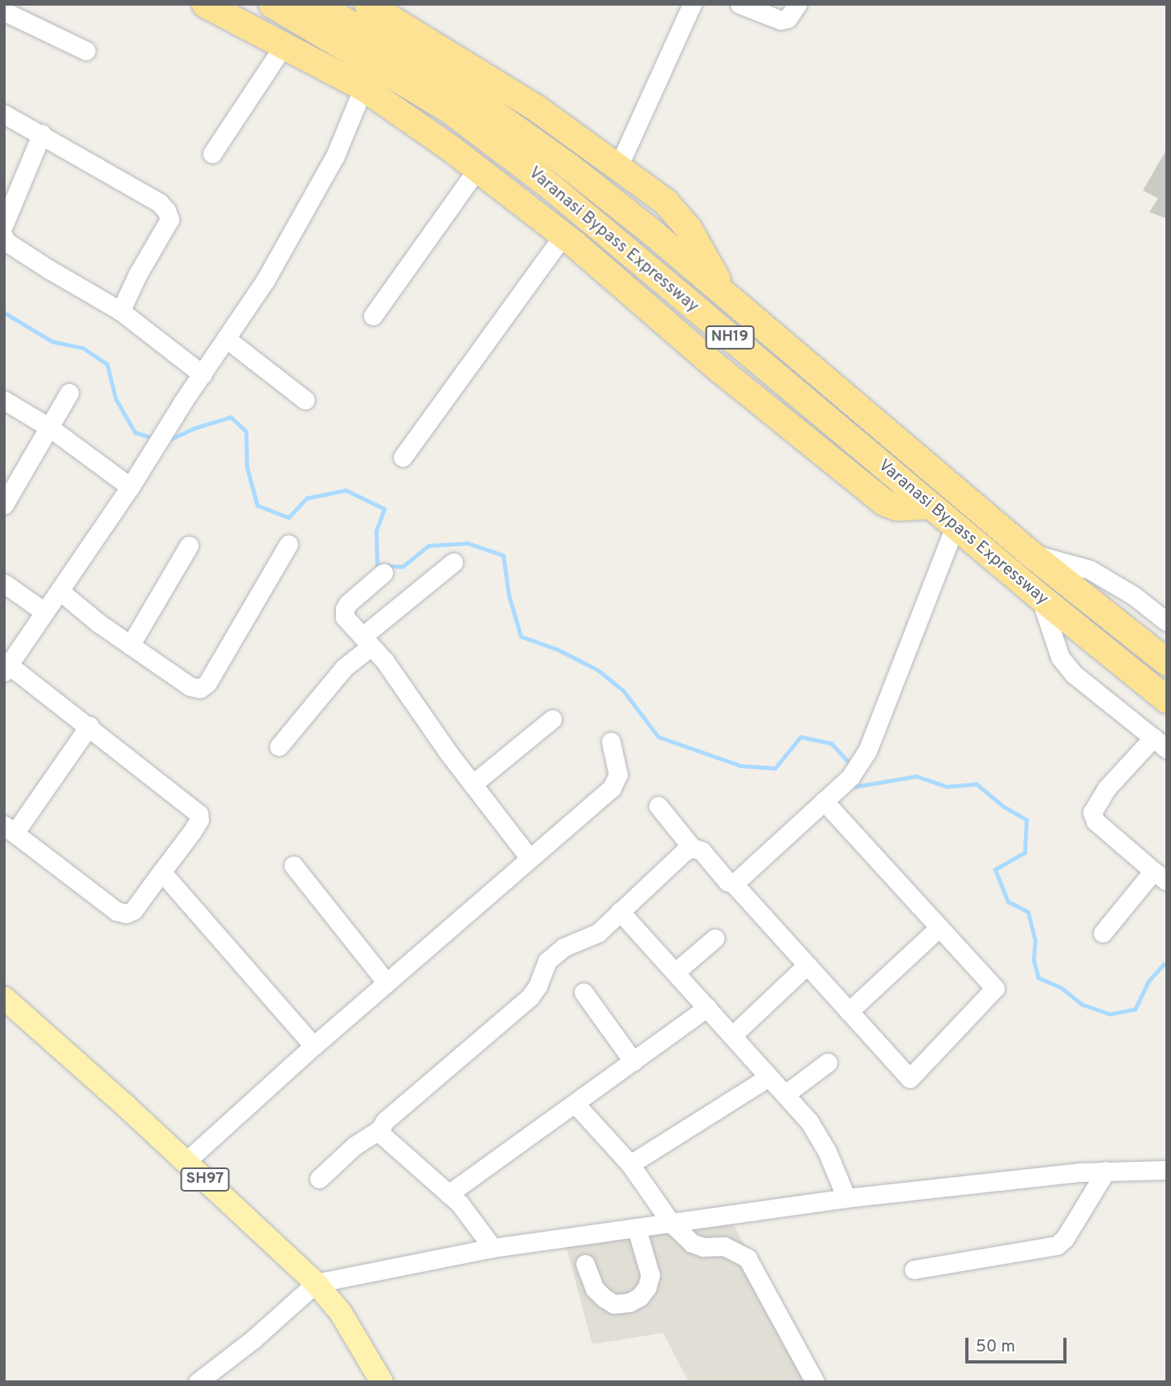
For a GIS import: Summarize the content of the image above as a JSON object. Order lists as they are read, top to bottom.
{
  "streets": {
    "highway": ["Varanasi Bypass Expressway", "NH19"],
    "main road": ["SH97"]
  },
  "scale_bar": "50 m"
}
